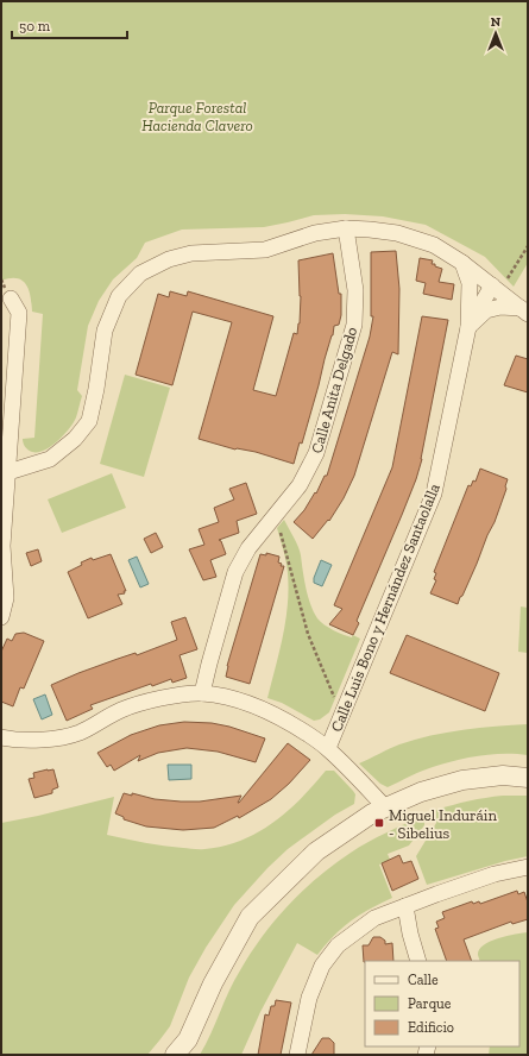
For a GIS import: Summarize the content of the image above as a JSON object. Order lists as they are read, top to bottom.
{
  "streets": {
    "street": ["Calle Anita Delgado", "Calle Luis Bono y Hernández Santaolalla"]
  },
  "parks": ["Parque Forestal Hacienda Clavero"],
  "places": {
    "transit": ["Miguel Induráin - Sibelius"]
  },
  "legend": ["Calle", "Parque", "Edificio"],
  "scale_bar": "50 m",
  "north": "top"
}
